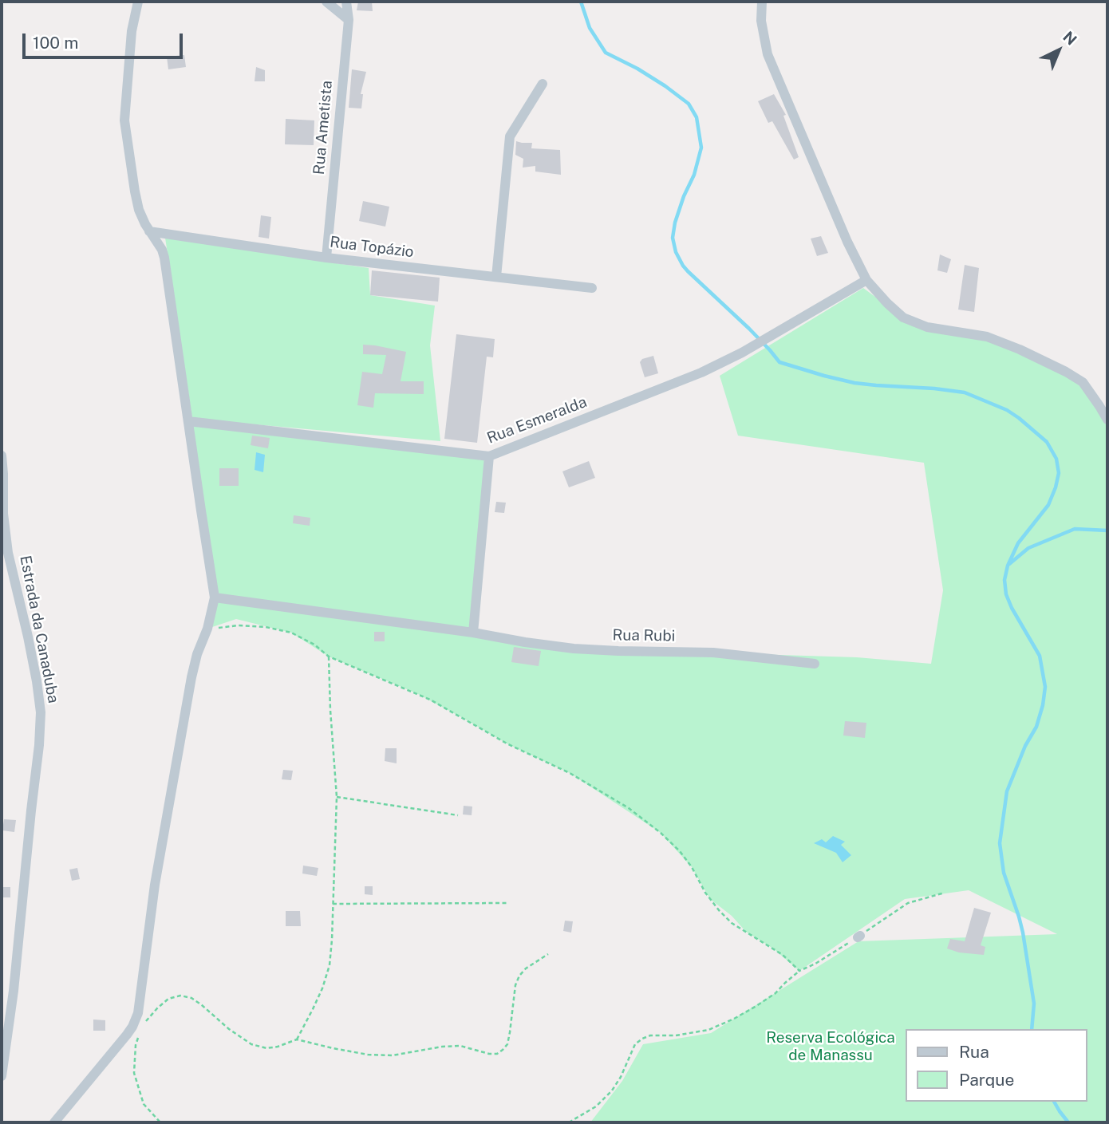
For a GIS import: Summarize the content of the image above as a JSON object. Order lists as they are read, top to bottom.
{
  "streets": {
    "street": [
      "Rua Ametista",
      "Rua Topázio",
      "Rua Esmeralda",
      "Estrada da Canaduba",
      "Rua Rubi"
    ]
  },
  "crossings": [
    ["Rua Ametista", "Rua Topázio"]
  ],
  "parks": ["Reserva Ecológica de Manassu"],
  "legend": ["Rua", "Parque"],
  "scale_bar": "100 m",
  "north": "top right"
}
